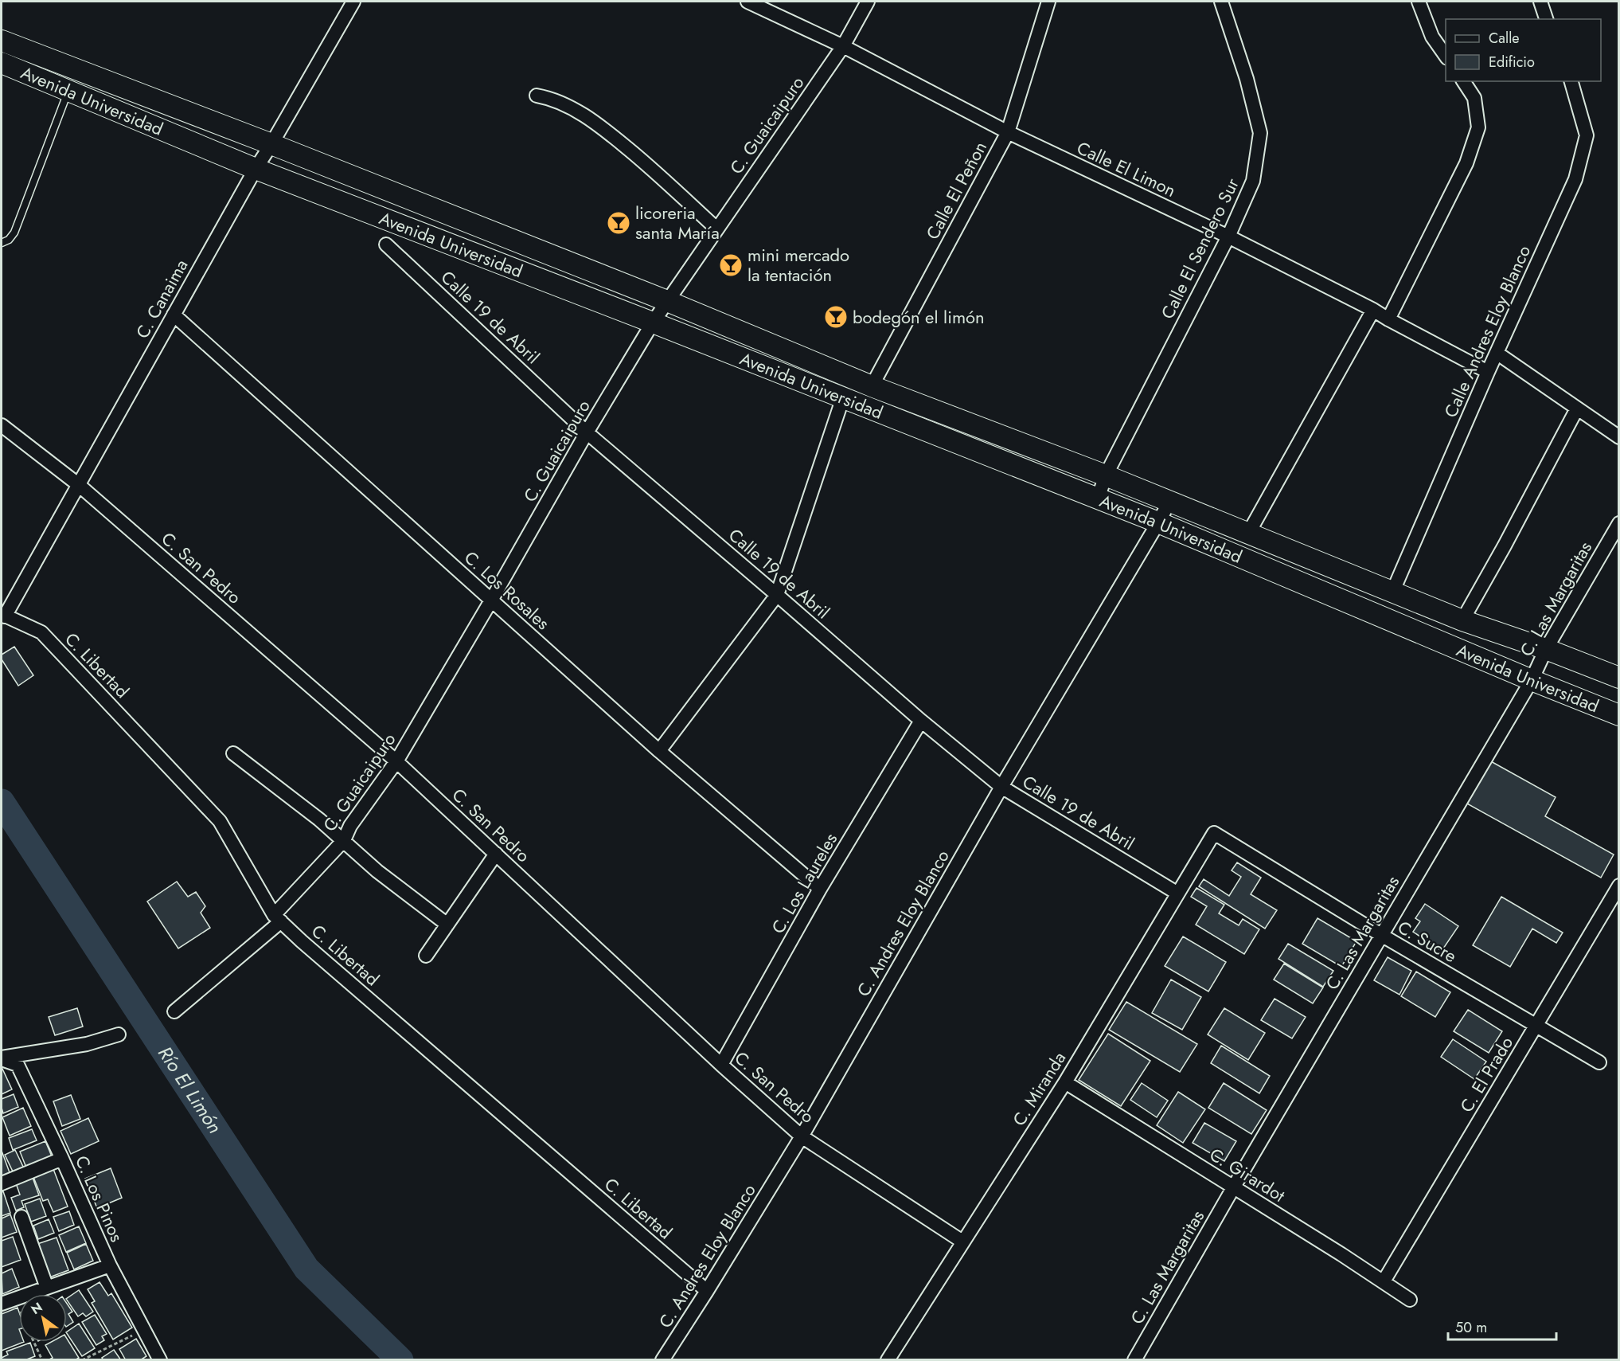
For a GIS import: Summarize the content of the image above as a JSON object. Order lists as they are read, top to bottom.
{
  "streets": {
    "main road": ["Avenida Universidad"],
    "street": [
      "C. Guaicaipuro",
      "Calle El Limon",
      "Calle El Peñon",
      "Calle El Sendero Sur",
      "C. Canaima",
      "Calle 19 de Abril",
      "Calle Andres Eloy Blanco",
      "C. San Pedro",
      "C. Los Rosales",
      "C. Las Margaritas",
      "C. Libertad",
      "C. Los Laureles",
      "C. Andres Eloy Blanco",
      "C. Sucre",
      "C. El Prado",
      "C. Miranda",
      "C. Girardot",
      "C. Los Pinos"
    ]
  },
  "crossings": [
    ["Avenida Universidad", "C. Guaicaipuro"],
    ["Avenida Universidad", "Calle El Peñon"],
    ["Avenida Universidad", "Calle El Sendero Sur"],
    ["Avenida Universidad", "C. Canaima"],
    ["Avenida Universidad", "Calle Andres Eloy Blanco"],
    ["Avenida Universidad", "C. Las Margaritas"],
    ["Avenida Universidad", "C. Andres Eloy Blanco"],
    ["C. Guaicaipuro", "Calle El Limon"],
    ["C. Guaicaipuro", "Calle 19 de Abril"],
    ["C. Guaicaipuro", "C. San Pedro"],
    ["C. Guaicaipuro", "C. Los Rosales"],
    ["C. Guaicaipuro", "C. Libertad"],
    ["Calle El Limon", "Calle El Peñon"],
    ["Calle El Limon", "Calle El Sendero Sur"],
    ["Calle El Limon", "Calle Andres Eloy Blanco"],
    ["C. Canaima", "C. San Pedro"],
    ["C. Canaima", "C. Los Rosales"],
    ["C. Canaima", "C. Libertad"],
    ["Calle 19 de Abril", "C. Los Laureles"],
    ["Calle 19 de Abril", "C. Andres Eloy Blanco"],
    ["Calle 19 de Abril", "C. Miranda"],
    ["C. San Pedro", "C. Los Laureles"],
    ["C. San Pedro", "C. Andres Eloy Blanco"],
    ["C. San Pedro", "C. Miranda"],
    ["C. Los Rosales", "C. Los Laureles"],
    ["C. Las Margaritas", "C. Sucre"],
    ["C. Las Margaritas", "C. Girardot"],
    ["C. Libertad", "C. Andres Eloy Blanco"],
    ["C. Sucre", "C. El Prado"],
    ["C. Sucre", "C. Miranda"],
    ["C. El Prado", "C. Girardot"],
    ["C. Miranda", "C. Girardot"]
  ],
  "water": ["Río El Limón"],
  "places": {
    "bar": ["licoreria santa María", "mini mercado la tentación", "bodegón el limón"]
  },
  "legend": ["Calle", "Edificio"],
  "scale_bar": "50 m",
  "north": "top left"
}
